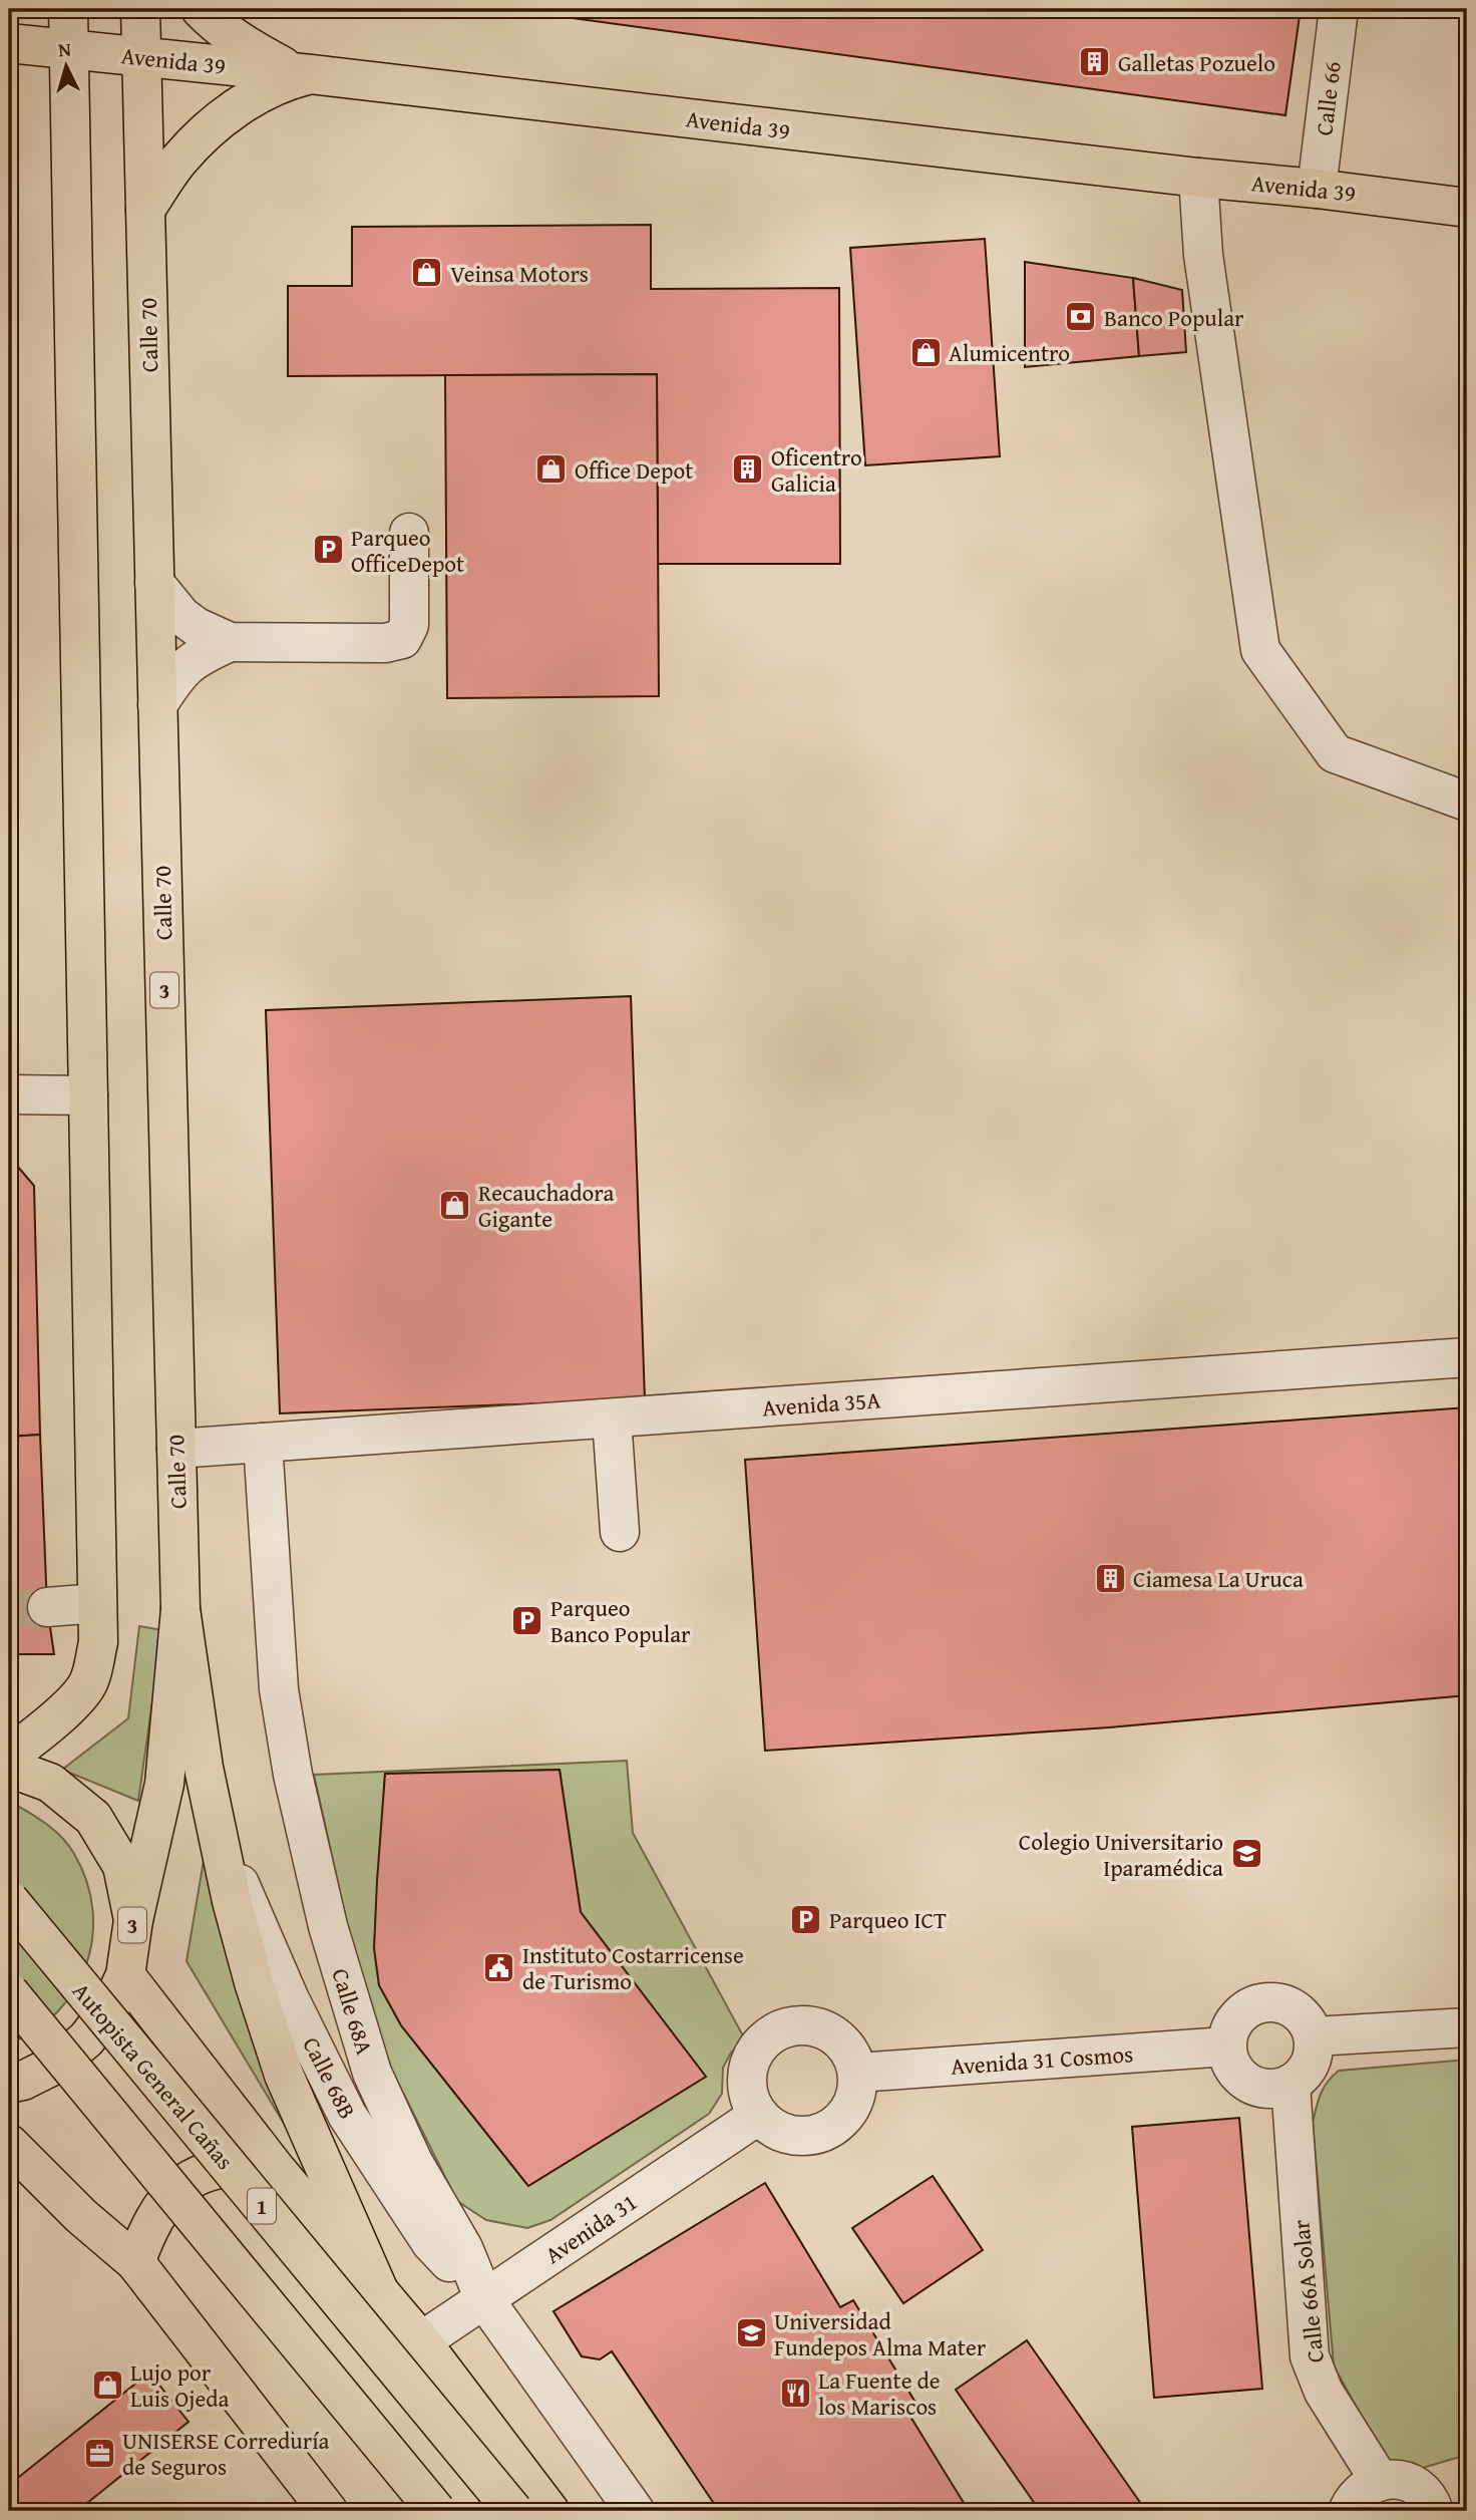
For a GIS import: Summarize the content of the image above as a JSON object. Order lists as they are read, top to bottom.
{
  "streets": {
    "main road": [
      "Avenida 39",
      "Calle 70",
      "3",
      "Autopista General Cañas",
      "1"
    ],
    "street": [
      "Calle 66",
      "Avenida 35A",
      "Calle 68A",
      "Avenida 31 Cosmos",
      "Calle 68B",
      "Avenida 31",
      "Calle 66A Solar"
    ]
  },
  "crossings": [
    ["Avenida 39", "Calle 66"],
    ["Avenida 39", "Calle 70"],
    ["Calle 70", "3"],
    ["Calle 70", "Avenida 35A"],
    ["Avenida 35A", "Calle 68A"],
    ["Calle 68A", "Calle 68B"],
    ["Calle 68A", "Avenida 31"],
    ["Avenida 31 Cosmos", "Avenida 31"],
    ["Avenida 31 Cosmos", "Calle 66A Solar"],
    ["Calle 68B", "Avenida 31"]
  ],
  "places": {
    "building": ["Galletas Pozuelo", "Oficentro Galicia", "Ciamesa La Uruca"],
    "shop": [
      "Veinsa Motors",
      "Alumicentro",
      "Office Depot",
      "Recauchadora Gigante",
      "Lujo por Luis Ojeda"
    ],
    "bank": ["Banco Popular"],
    "parking": ["Parqueo OfficeDepot", "Parqueo Banco Popular", "Parqueo ICT"],
    "school or university": ["Colegio Universitario Iparamédica", "Universidad Fundepos Alma Mater"],
    "public building": ["Instituto Costarricense de Turismo"],
    "restaurant": ["La Fuente de los Mariscos"],
    "office": ["UNISERSE Correduría de Seguros"]
  },
  "north": "top"
}
